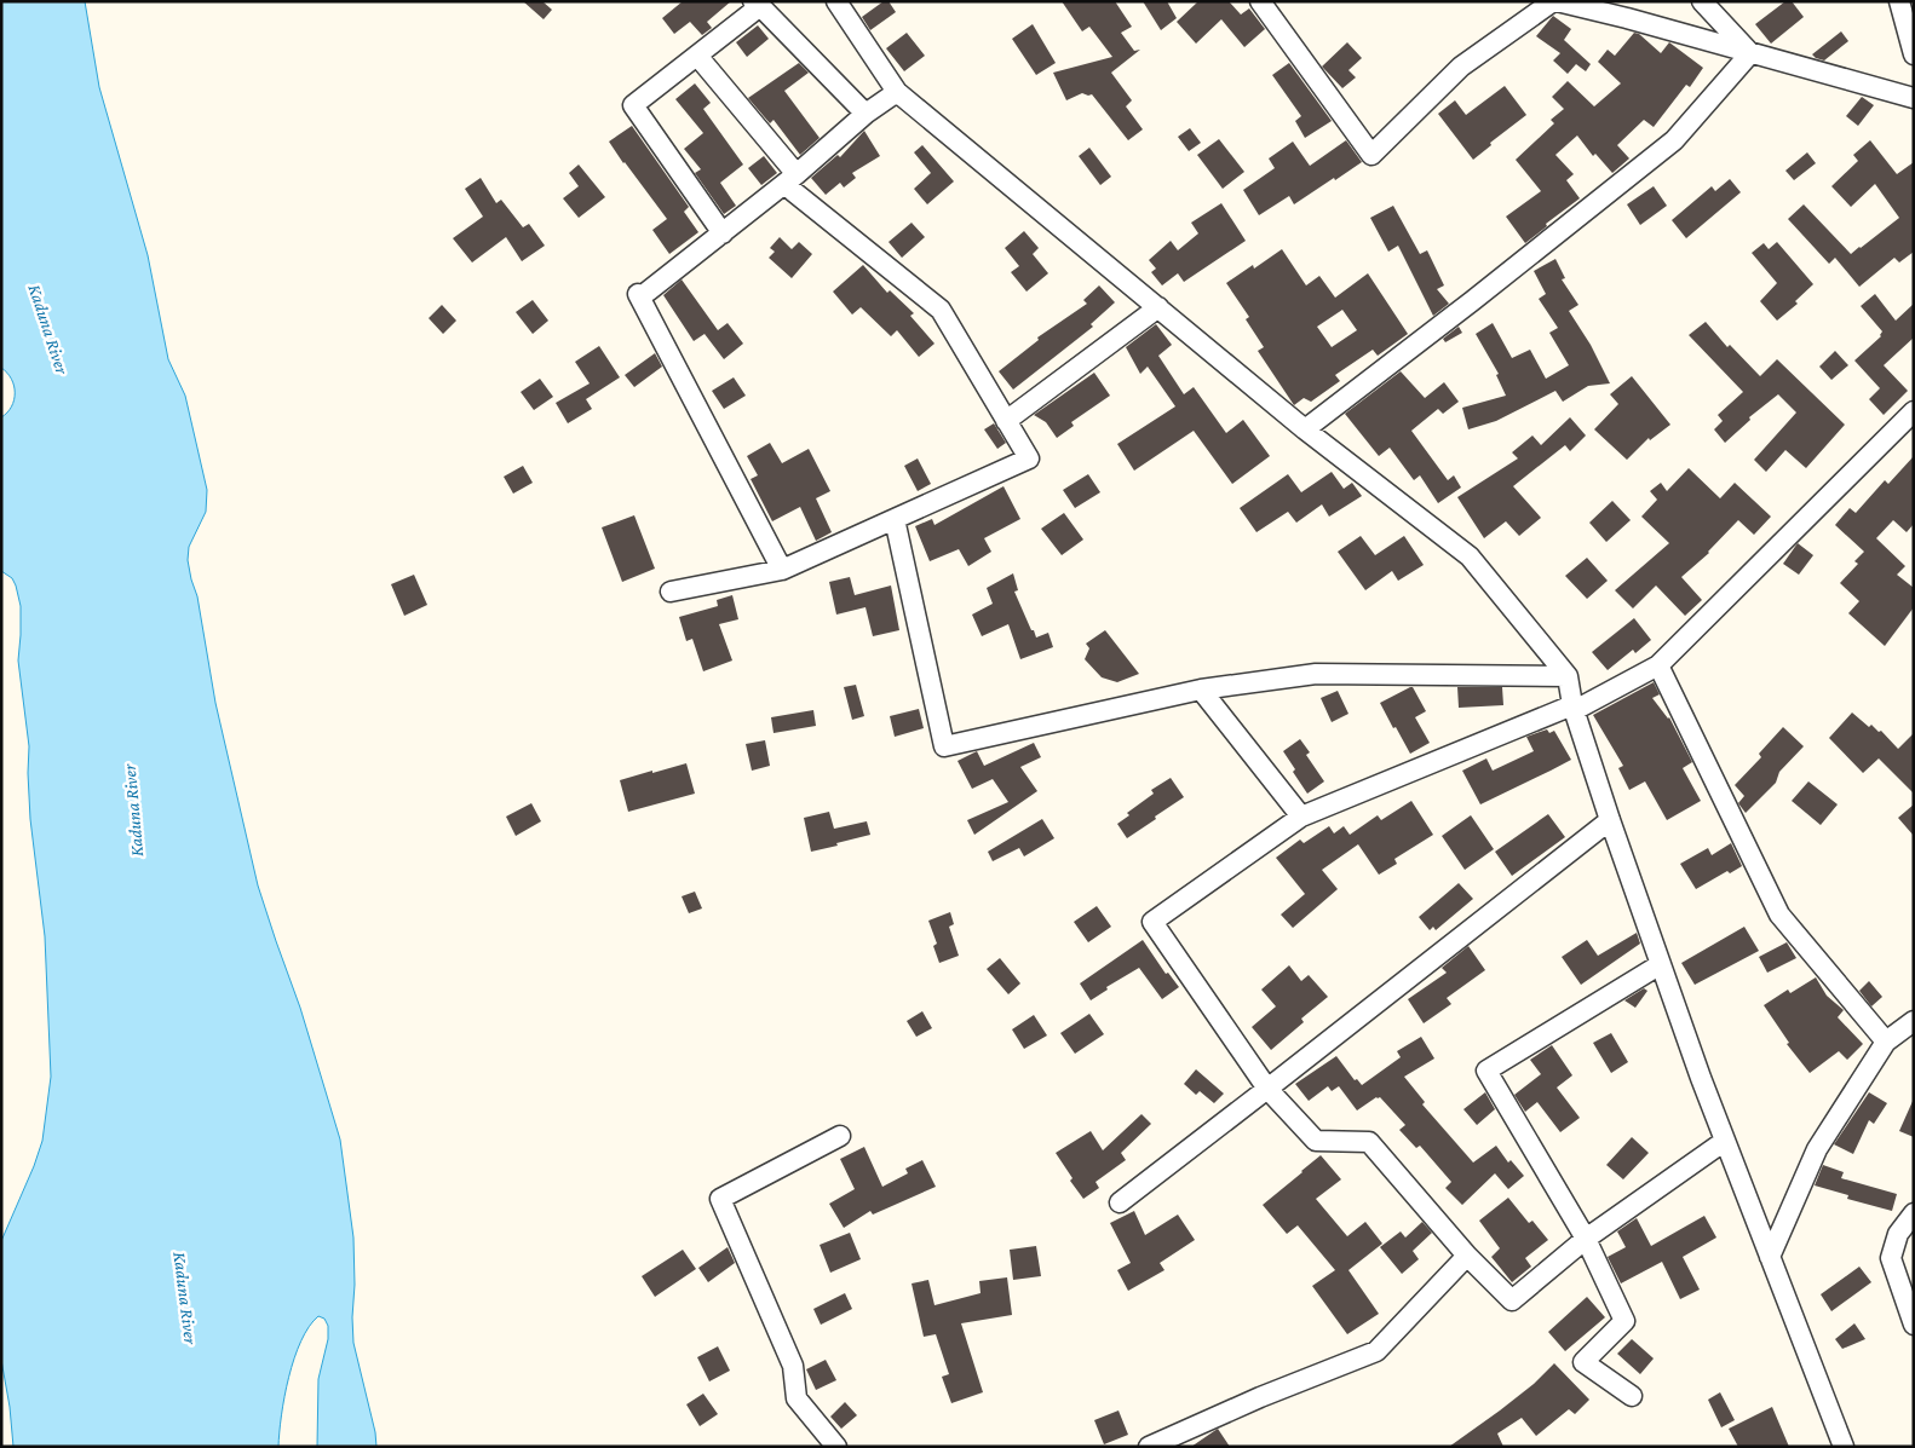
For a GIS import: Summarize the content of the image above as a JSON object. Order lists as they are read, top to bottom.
{
  "water": ["Kaduna River"]
}
